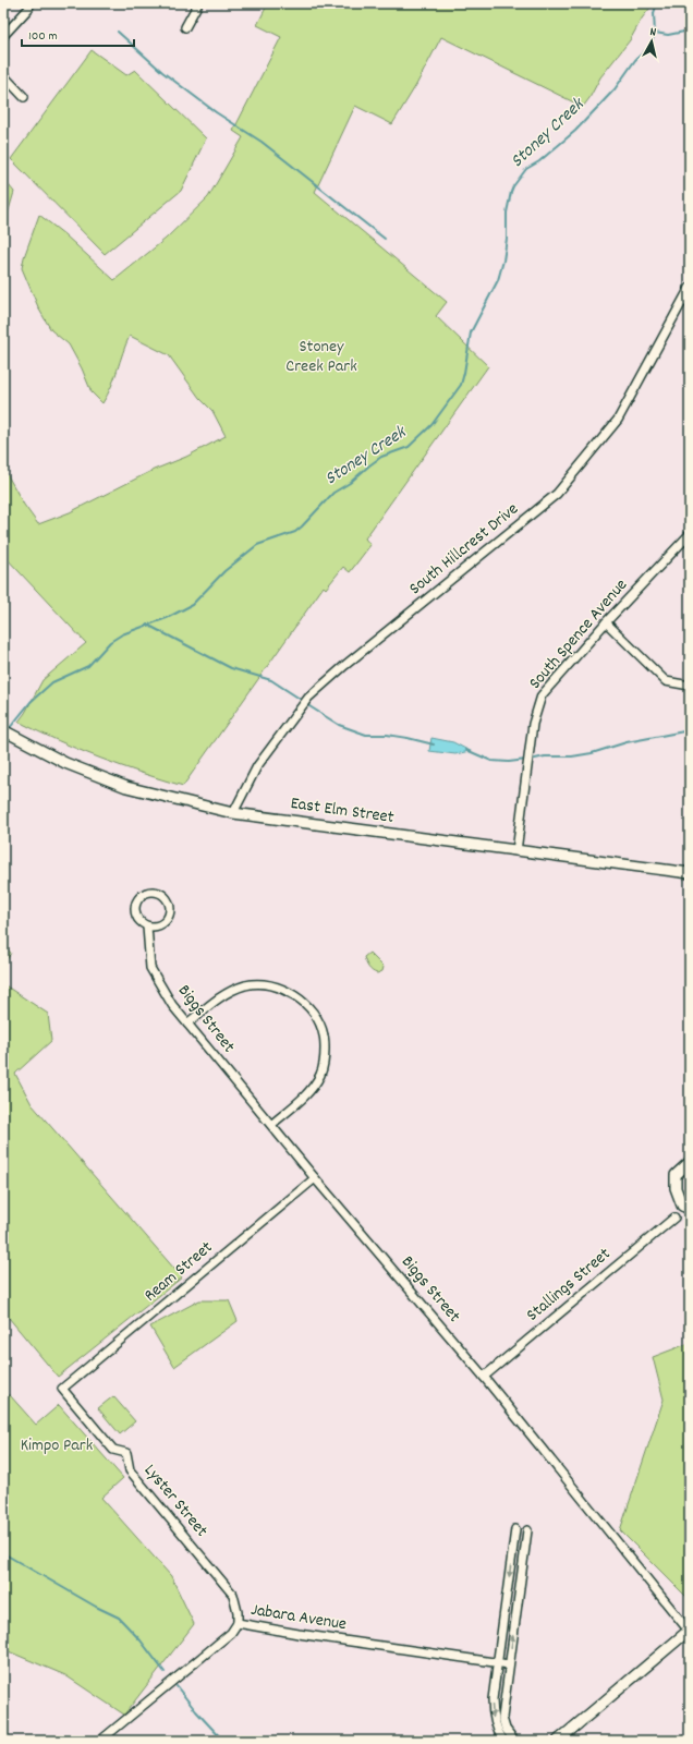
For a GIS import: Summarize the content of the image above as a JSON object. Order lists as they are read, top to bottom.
{
  "streets": {
    "street": [
      "South Hillcrest Drive",
      "South Spence Avenue",
      "East Elm Street",
      "Biggs Street",
      "Ream Street",
      "Stallings Street",
      "Lyster Street",
      "Jabara Avenue"
    ]
  },
  "crossings": [
    ["South Hillcrest Drive", "East Elm Street"],
    ["South Spence Avenue", "East Elm Street"],
    ["Biggs Street", "Ream Street"],
    ["Biggs Street", "Stallings Street"],
    ["Ream Street", "Lyster Street"],
    ["Lyster Street", "Jabara Avenue"]
  ],
  "water": ["Stoney Creek"],
  "parks": ["Stoney Creek Park", "Kimpo Park"],
  "scale_bar": "100 m",
  "north": "top"
}
